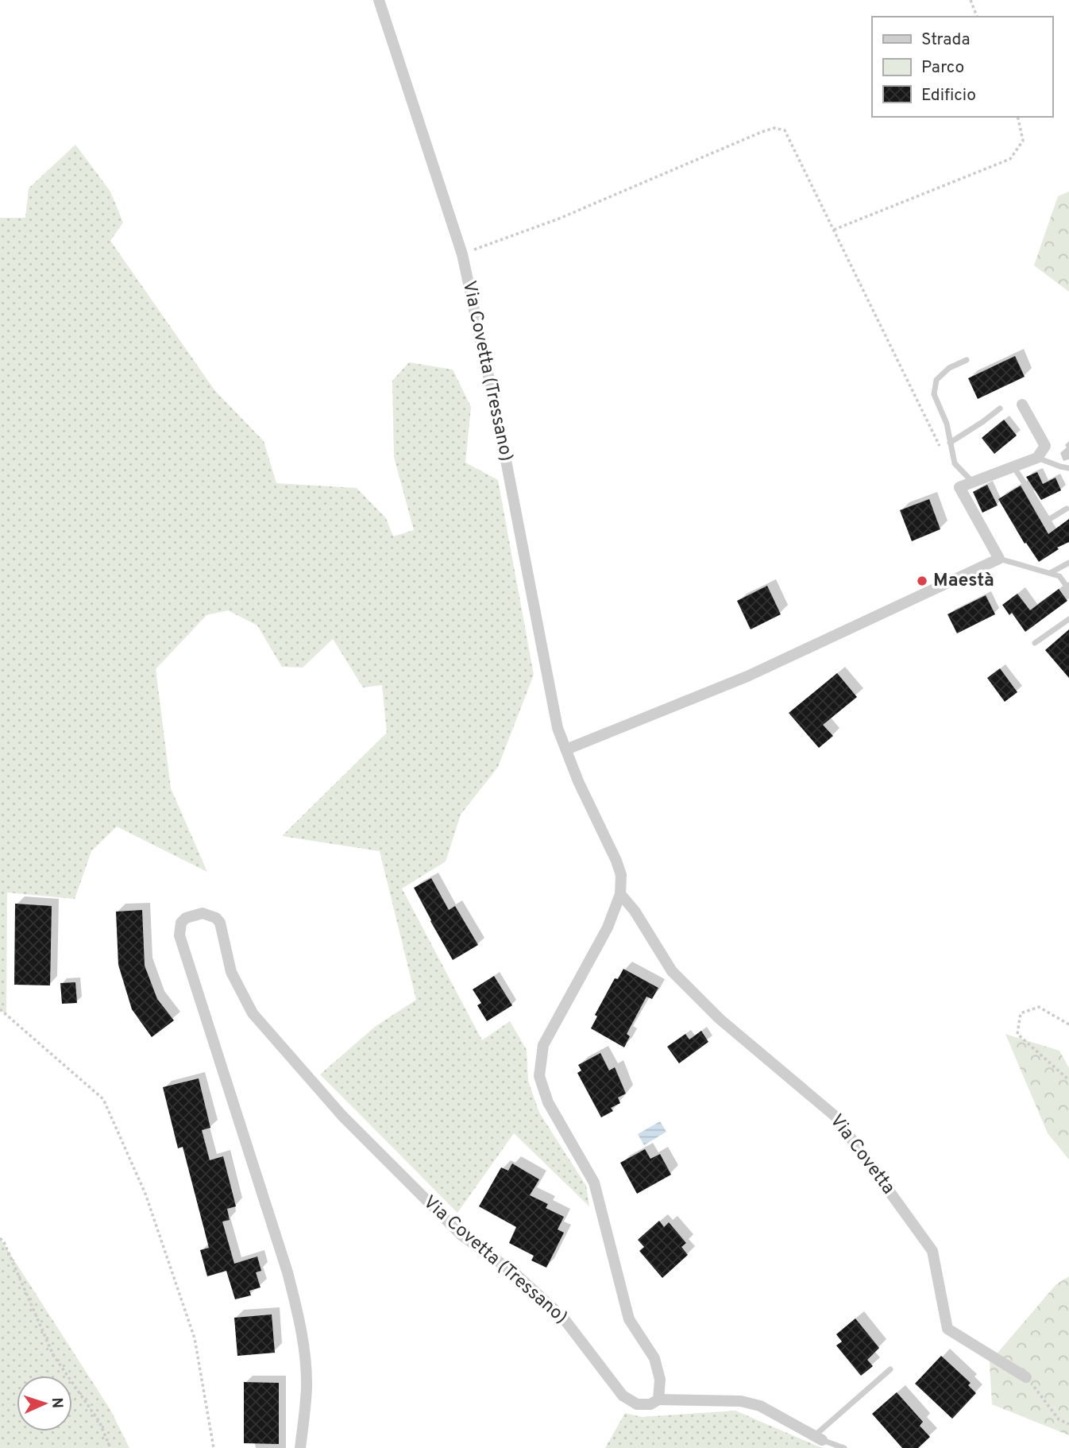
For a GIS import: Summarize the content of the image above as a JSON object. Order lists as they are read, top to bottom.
{
  "streets": {
    "street": ["Via Covetta (Tressano)", "Via Covetta"]
  },
  "crossings": [
    ["Via Covetta (Tressano)", "Via Covetta"]
  ],
  "places": ["Maestà"],
  "legend": ["Strada", "Parco", "Edificio"],
  "north": "right"
}
